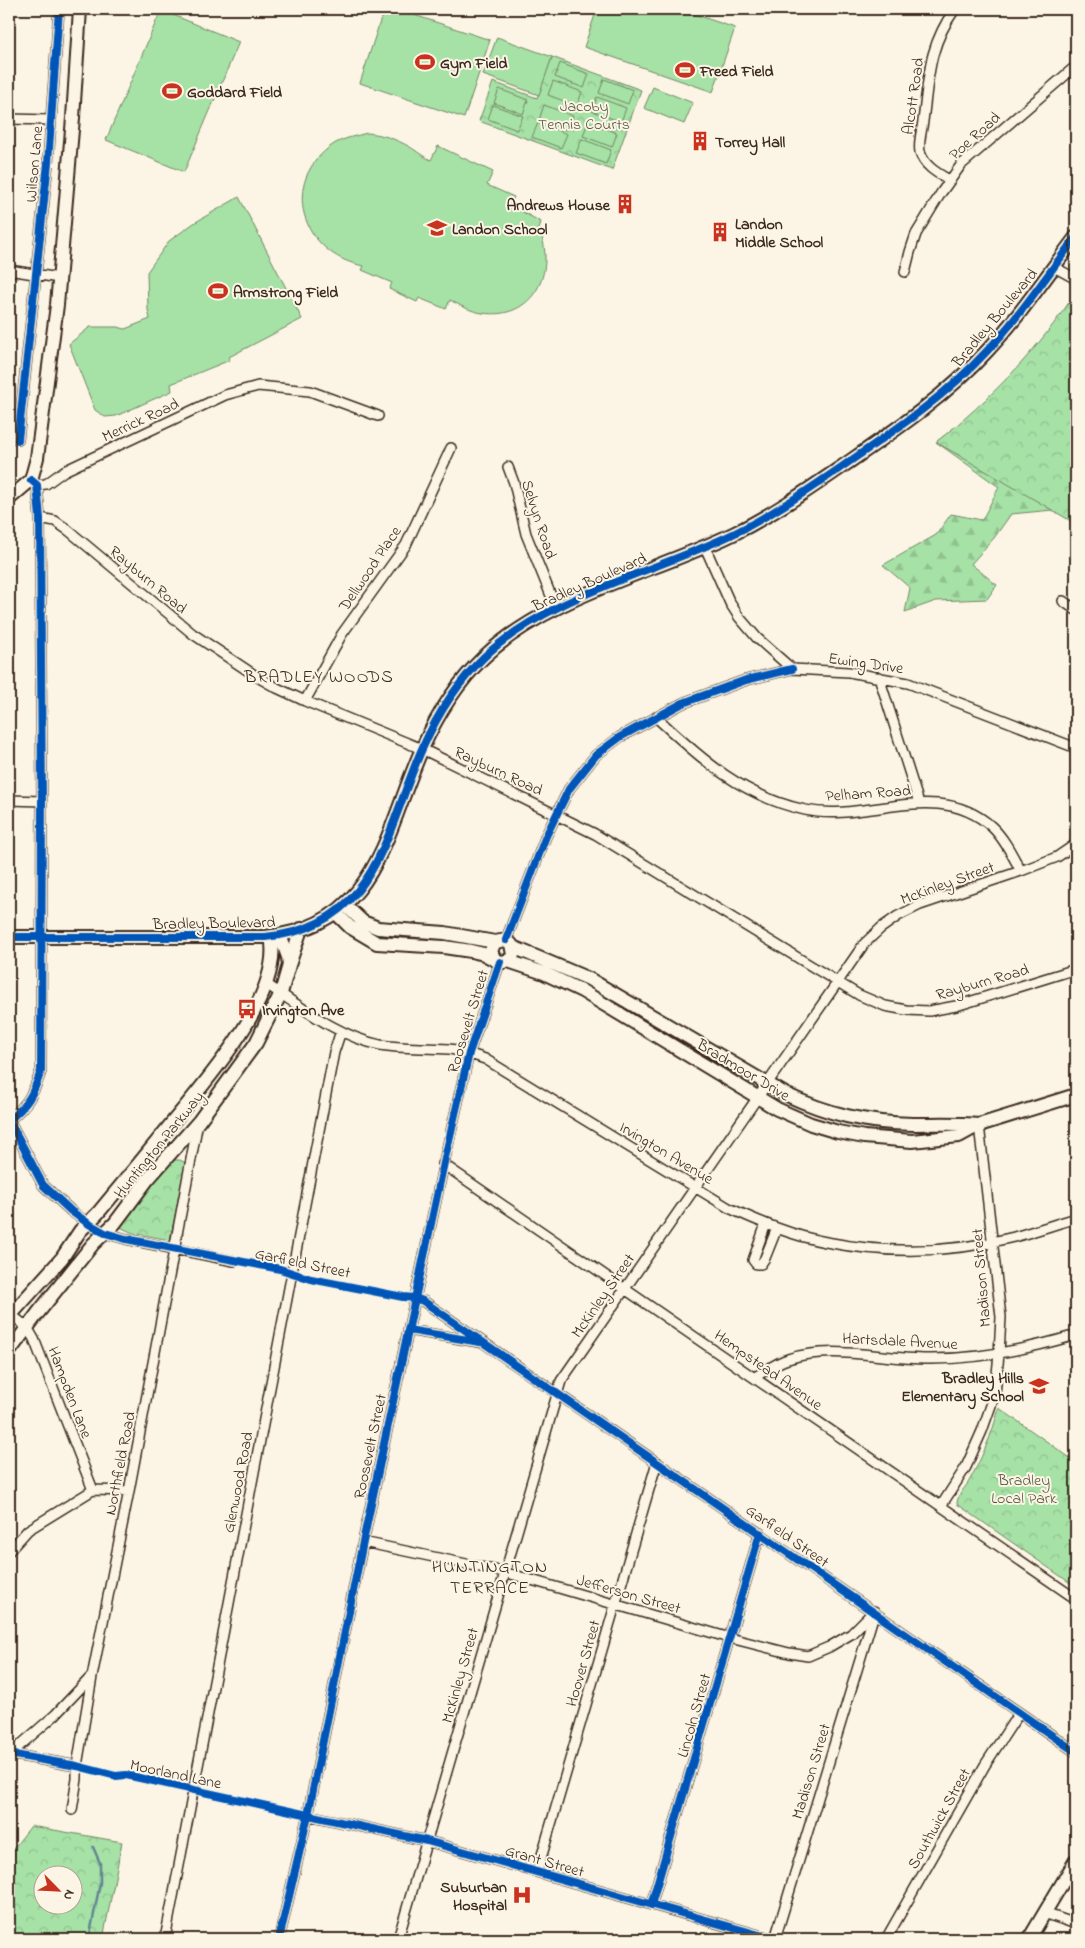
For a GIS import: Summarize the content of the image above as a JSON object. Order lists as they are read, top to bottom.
{
  "streets": {
    "street": [
      "Alcott Road",
      "Poe Road",
      "Wilson Lane",
      "Bradley Boulevard",
      "Merrick Road",
      "Selvyn Road",
      "Dellwood Place",
      "Rayburn Road",
      "Ewing Drive",
      "Pelham Road",
      "McKinley Street",
      "Roosevelt Street",
      "Bradmoor Drive",
      "Huntington Parkway",
      "Irvington Avenue",
      "Garfield Street",
      "Madison Street",
      "Hartsdale Avenue",
      "Hempstead Avenue",
      "Hampden Lane",
      "Northfield Road",
      "Glenwood Road",
      "Jefferson Street",
      "Hoover Street",
      "Lincoln Street",
      "Southwick Street",
      "Grant Street"
    ],
    "cycle path": ["Moorland Lane"]
  },
  "crossings": [
    ["Alcott Road", "Poe Road"],
    ["Bradley Boulevard", "Selvyn Road"],
    ["Bradley Boulevard", "Rayburn Road"],
    ["Bradley Boulevard", "Bradmoor Drive"],
    ["Bradley Boulevard", "Huntington Parkway"],
    ["Dellwood Place", "Rayburn Road"],
    ["Rayburn Road", "McKinley Street"],
    ["Pelham Road", "McKinley Street"],
    ["McKinley Street", "Bradmoor Drive"],
    ["McKinley Street", "Irvington Avenue"],
    ["McKinley Street", "Garfield Street"],
    ["McKinley Street", "Hempstead Avenue"],
    ["McKinley Street", "Jefferson Street"],
    ["McKinley Street", "Grant Street"],
    ["Roosevelt Street", "Bradmoor Drive"],
    ["Roosevelt Street", "Irvington Avenue"],
    ["Roosevelt Street", "Garfield Street"],
    ["Roosevelt Street", "Hempstead Avenue"],
    ["Roosevelt Street", "Jefferson Street"],
    ["Roosevelt Street", "Grant Street"],
    ["Bradmoor Drive", "Madison Street"],
    ["Huntington Parkway", "Irvington Avenue"],
    ["Huntington Parkway", "Garfield Street"],
    ["Huntington Parkway", "Hampden Lane"],
    ["Huntington Parkway", "Northfield Road"],
    ["Irvington Avenue", "Madison Street"],
    ["Irvington Avenue", "Glenwood Road"],
    ["Garfield Street", "Madison Street"],
    ["Garfield Street", "Northfield Road"],
    ["Garfield Street", "Jefferson Street"],
    ["Garfield Street", "Hoover Street"],
    ["Garfield Street", "Lincoln Street"],
    ["Garfield Street", "Southwick Street"],
    ["Madison Street", "Hartsdale Avenue"],
    ["Madison Street", "Hempstead Avenue"],
    ["Madison Street", "Jefferson Street"],
    ["Madison Street", "Grant Street"],
    ["Hartsdale Avenue", "Hempstead Avenue"],
    ["Jefferson Street", "Hoover Street"],
    ["Jefferson Street", "Lincoln Street"],
    ["Hoover Street", "Grant Street"],
    ["Lincoln Street", "Grant Street"]
  ],
  "districts": ["BRADLEY WOODS", "HUNTINGTON TERRACE"],
  "parks": ["Jacoby Tennis Courts", "Bradley Local Park"],
  "places": {
    "sports": [
      "Gym Field",
      "Freed Field",
      "Goddard Field",
      "Armstrong Field"
    ],
    "building": ["Torrey Hall", "Andrews House", "Landon Middle School"],
    "school or university": ["Landon School", "Bradley Hills Elementary School"],
    "bus stop": ["Irvington Ave"],
    "hospital": ["Suburban Hospital"]
  },
  "north": "bottom right"
}
